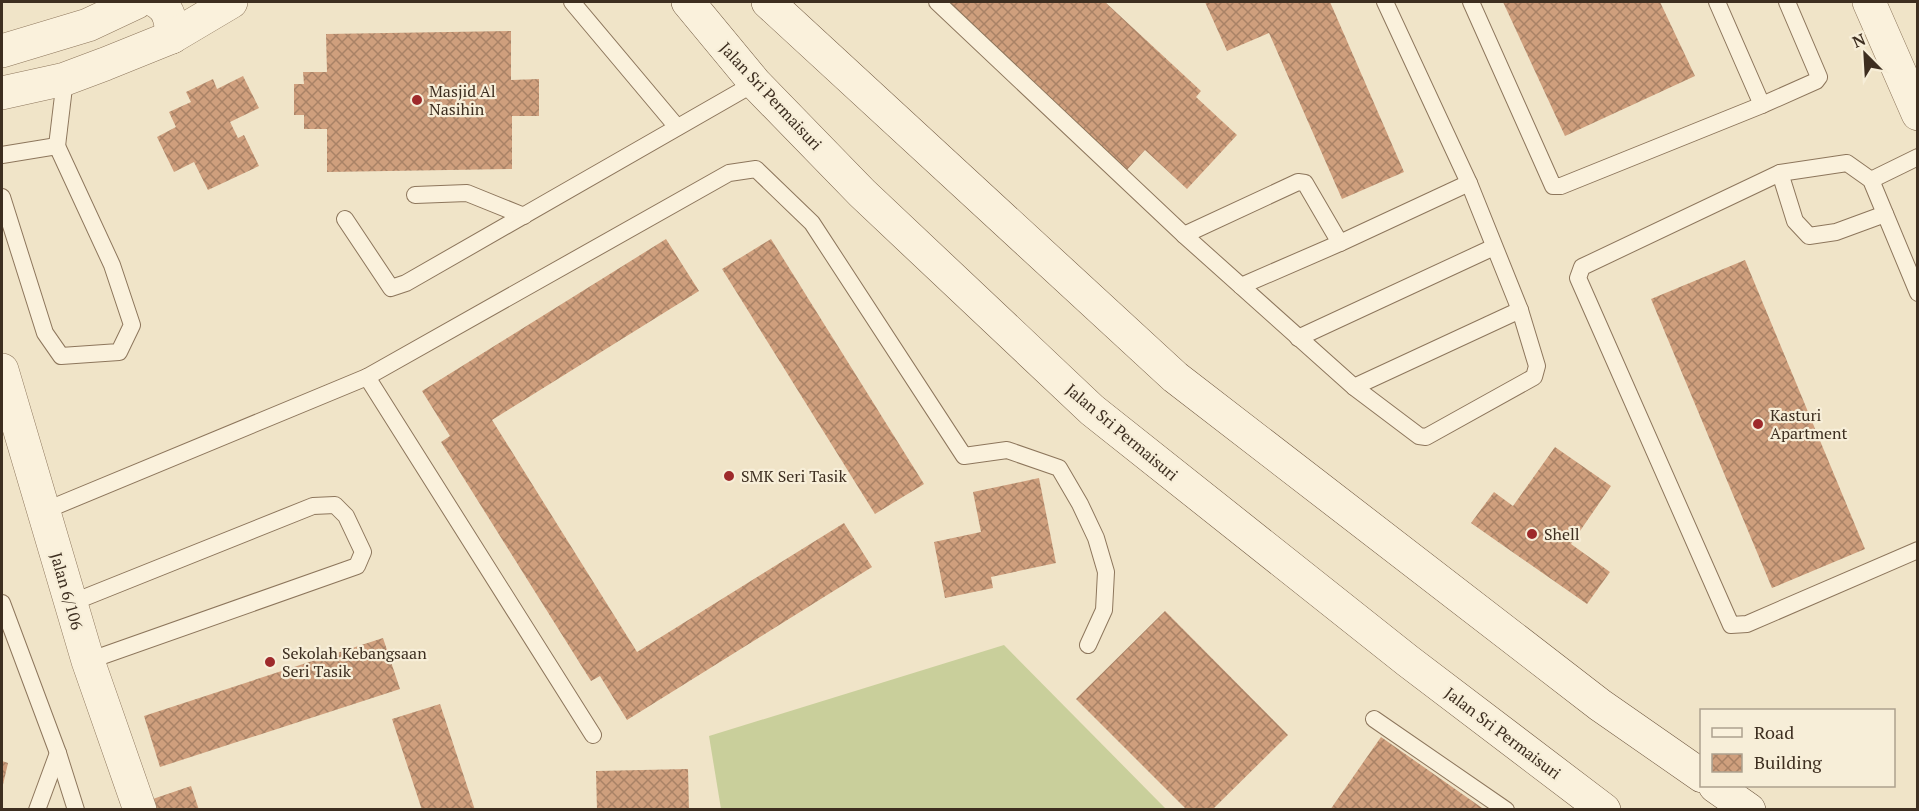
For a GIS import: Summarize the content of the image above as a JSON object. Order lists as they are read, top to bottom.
{
  "streets": {
    "main road": ["Jalan Sri Permaisuri", "Jalan 6/106"]
  },
  "places": [
    "Masjid Al Nasihin",
    "Kasturi Apartment",
    "SMK Seri Tasik",
    "Shell",
    "Sekolah Kebangsaan Seri Tasik"
  ],
  "legend": ["Road", "Building"],
  "north": "top left"
}
